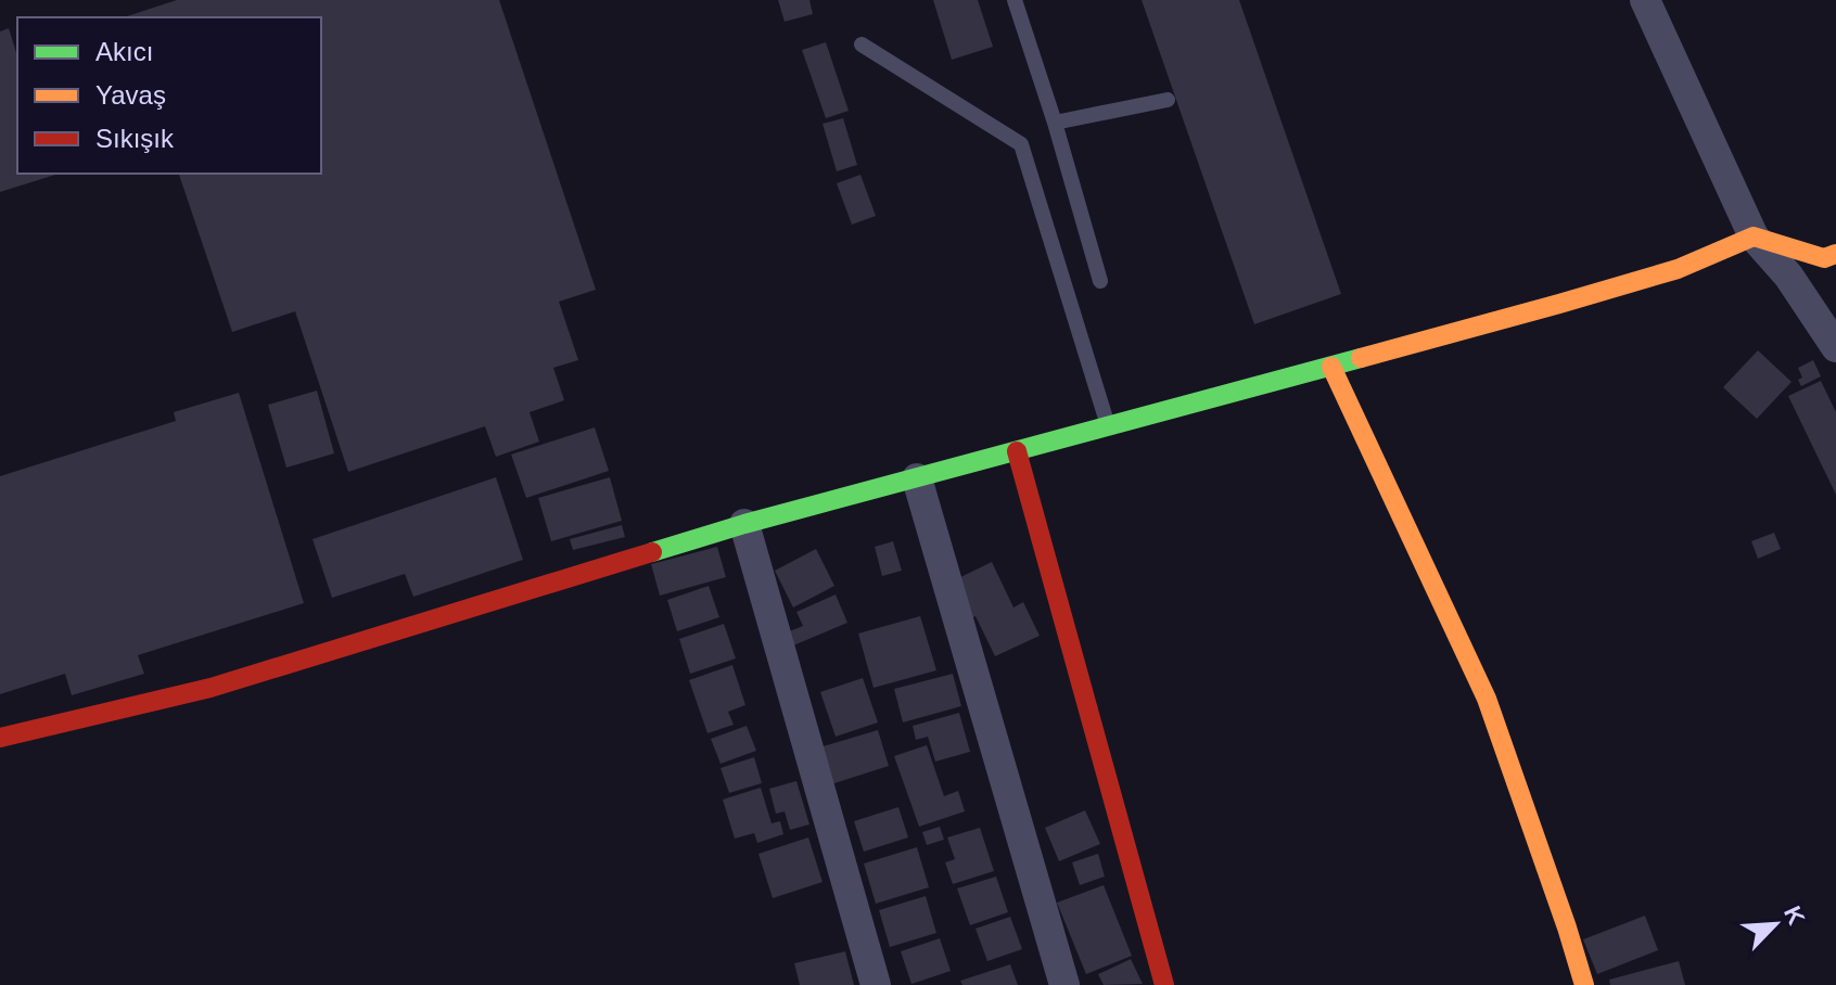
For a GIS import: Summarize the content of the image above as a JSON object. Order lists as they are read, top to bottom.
{
  "legend": ["Akıcı", "Yavaş", "Sıkışık"],
  "north": "top right"
}
